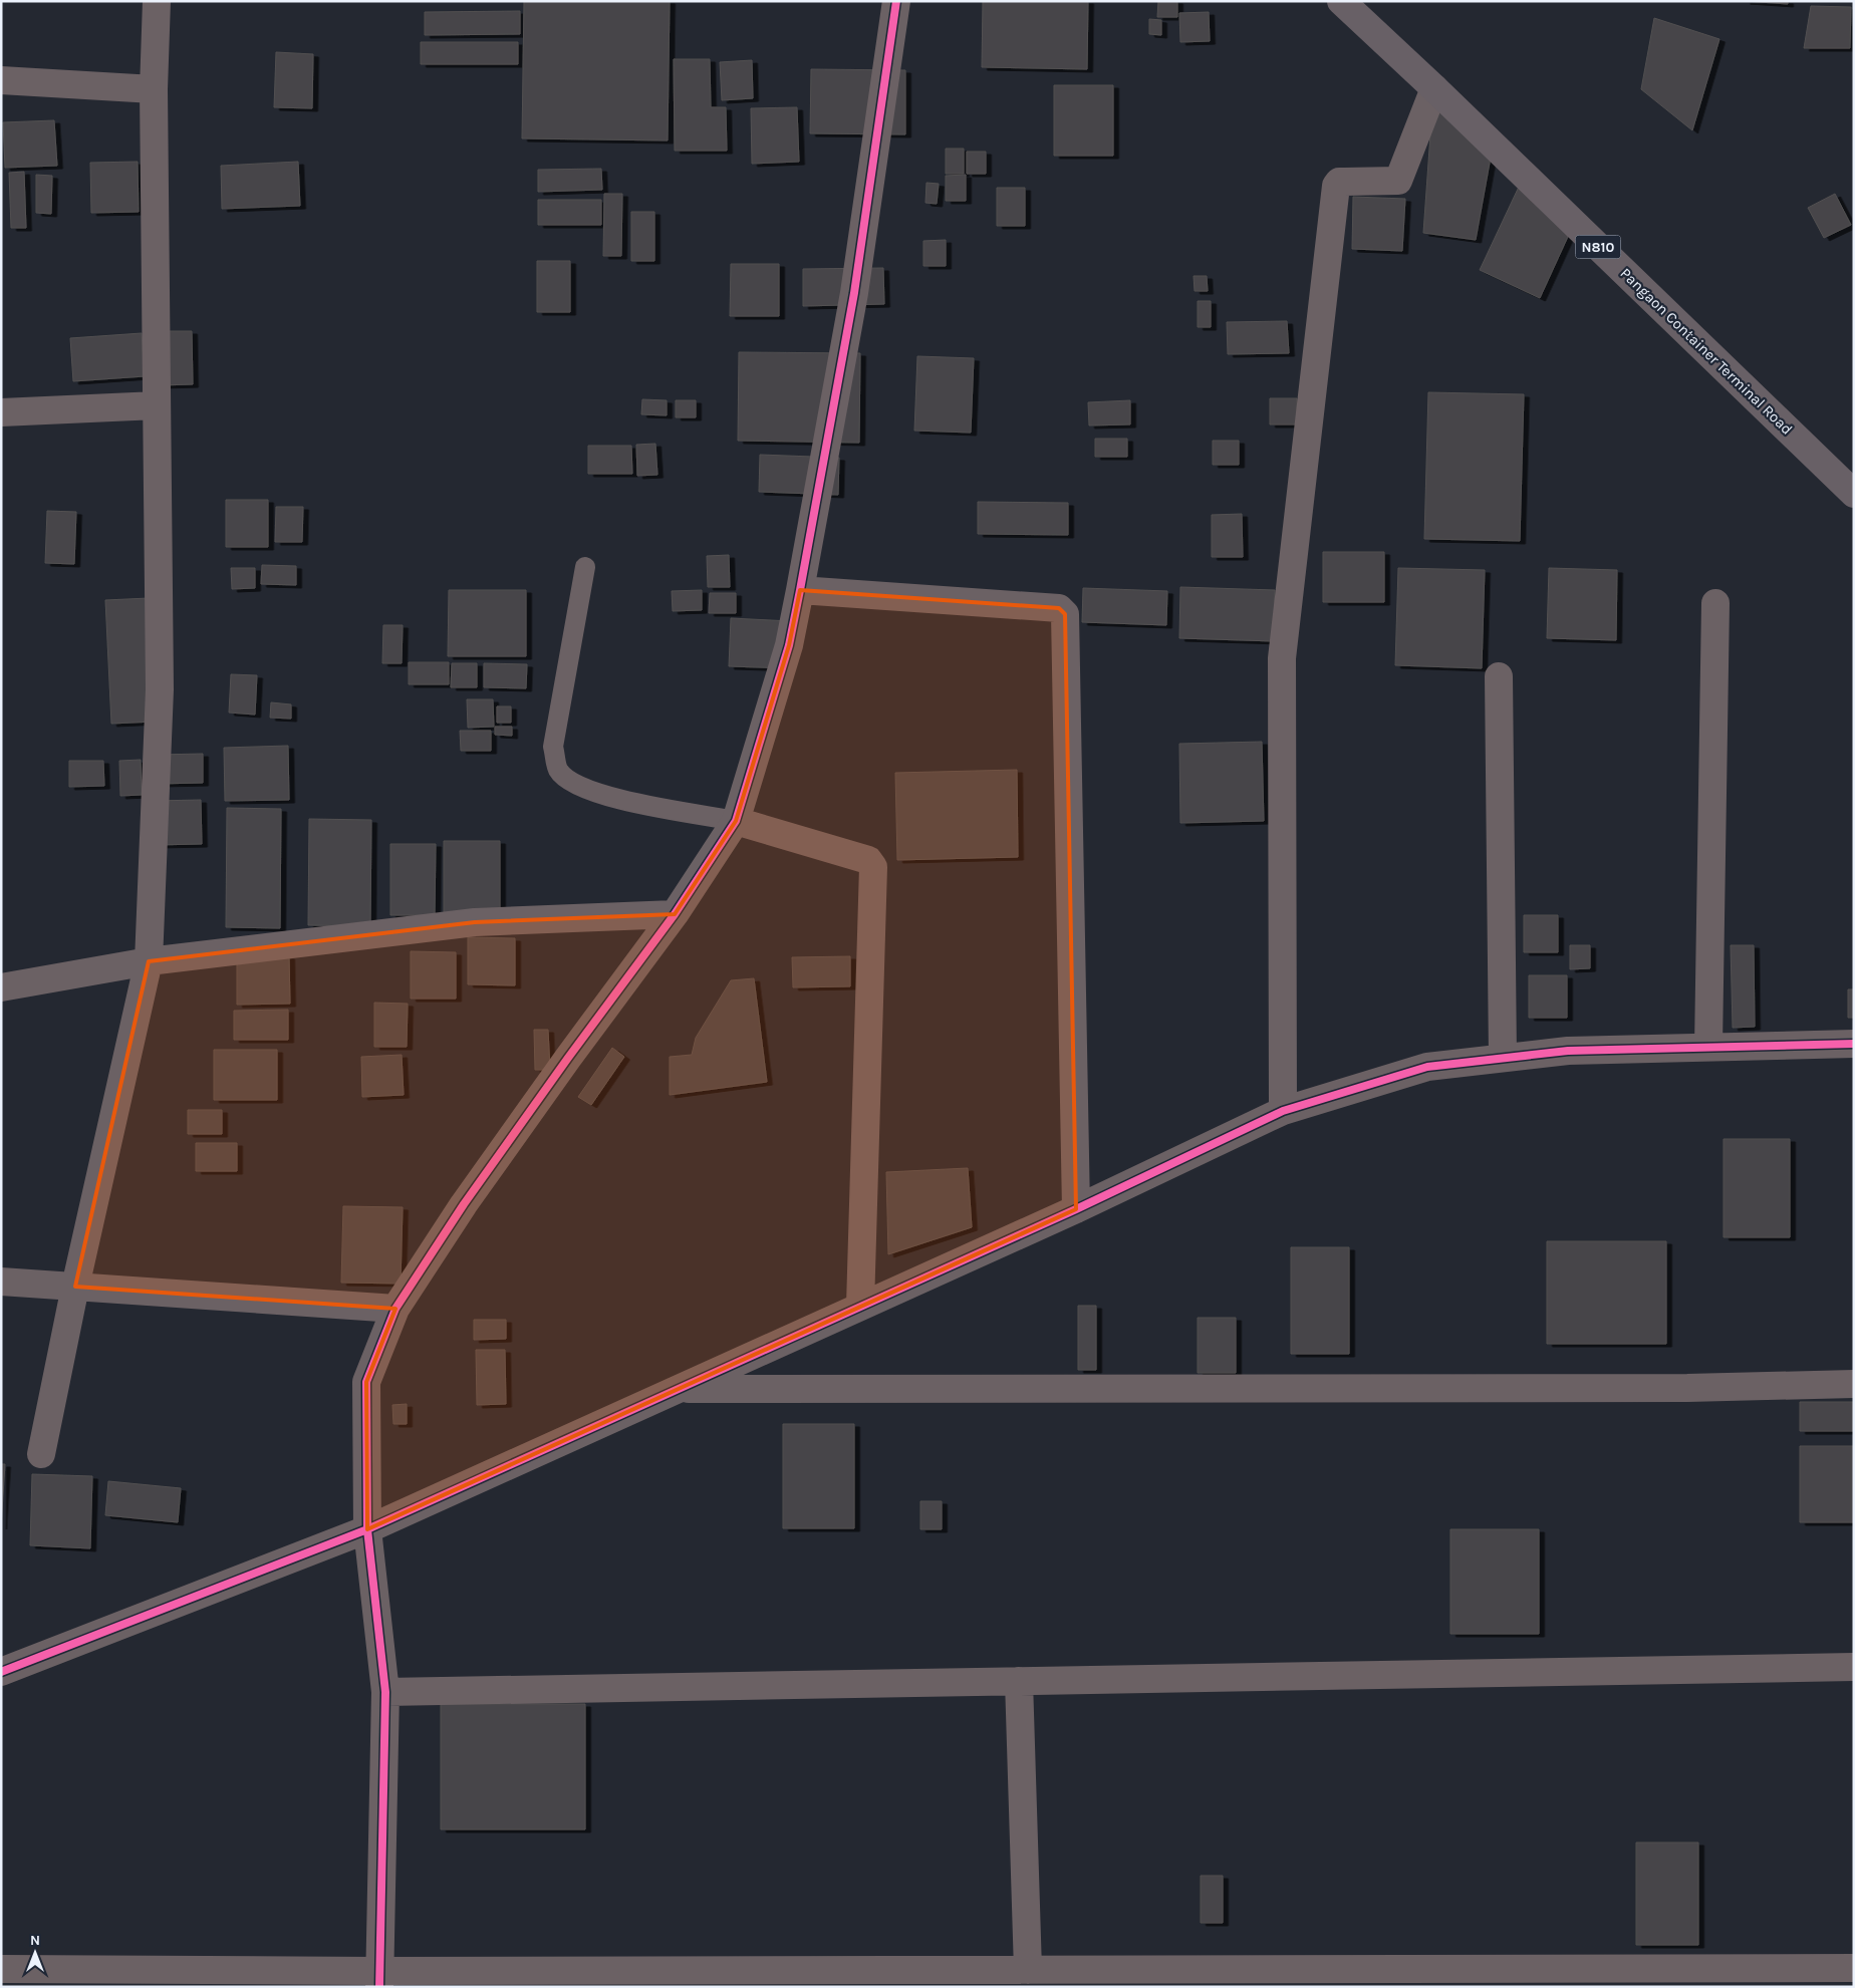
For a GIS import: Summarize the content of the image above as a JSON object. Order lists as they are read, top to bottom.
{
  "streets": {
    "highway": ["N810", "Pangaon Container Terminal Road"]
  },
  "north": "top"
}
